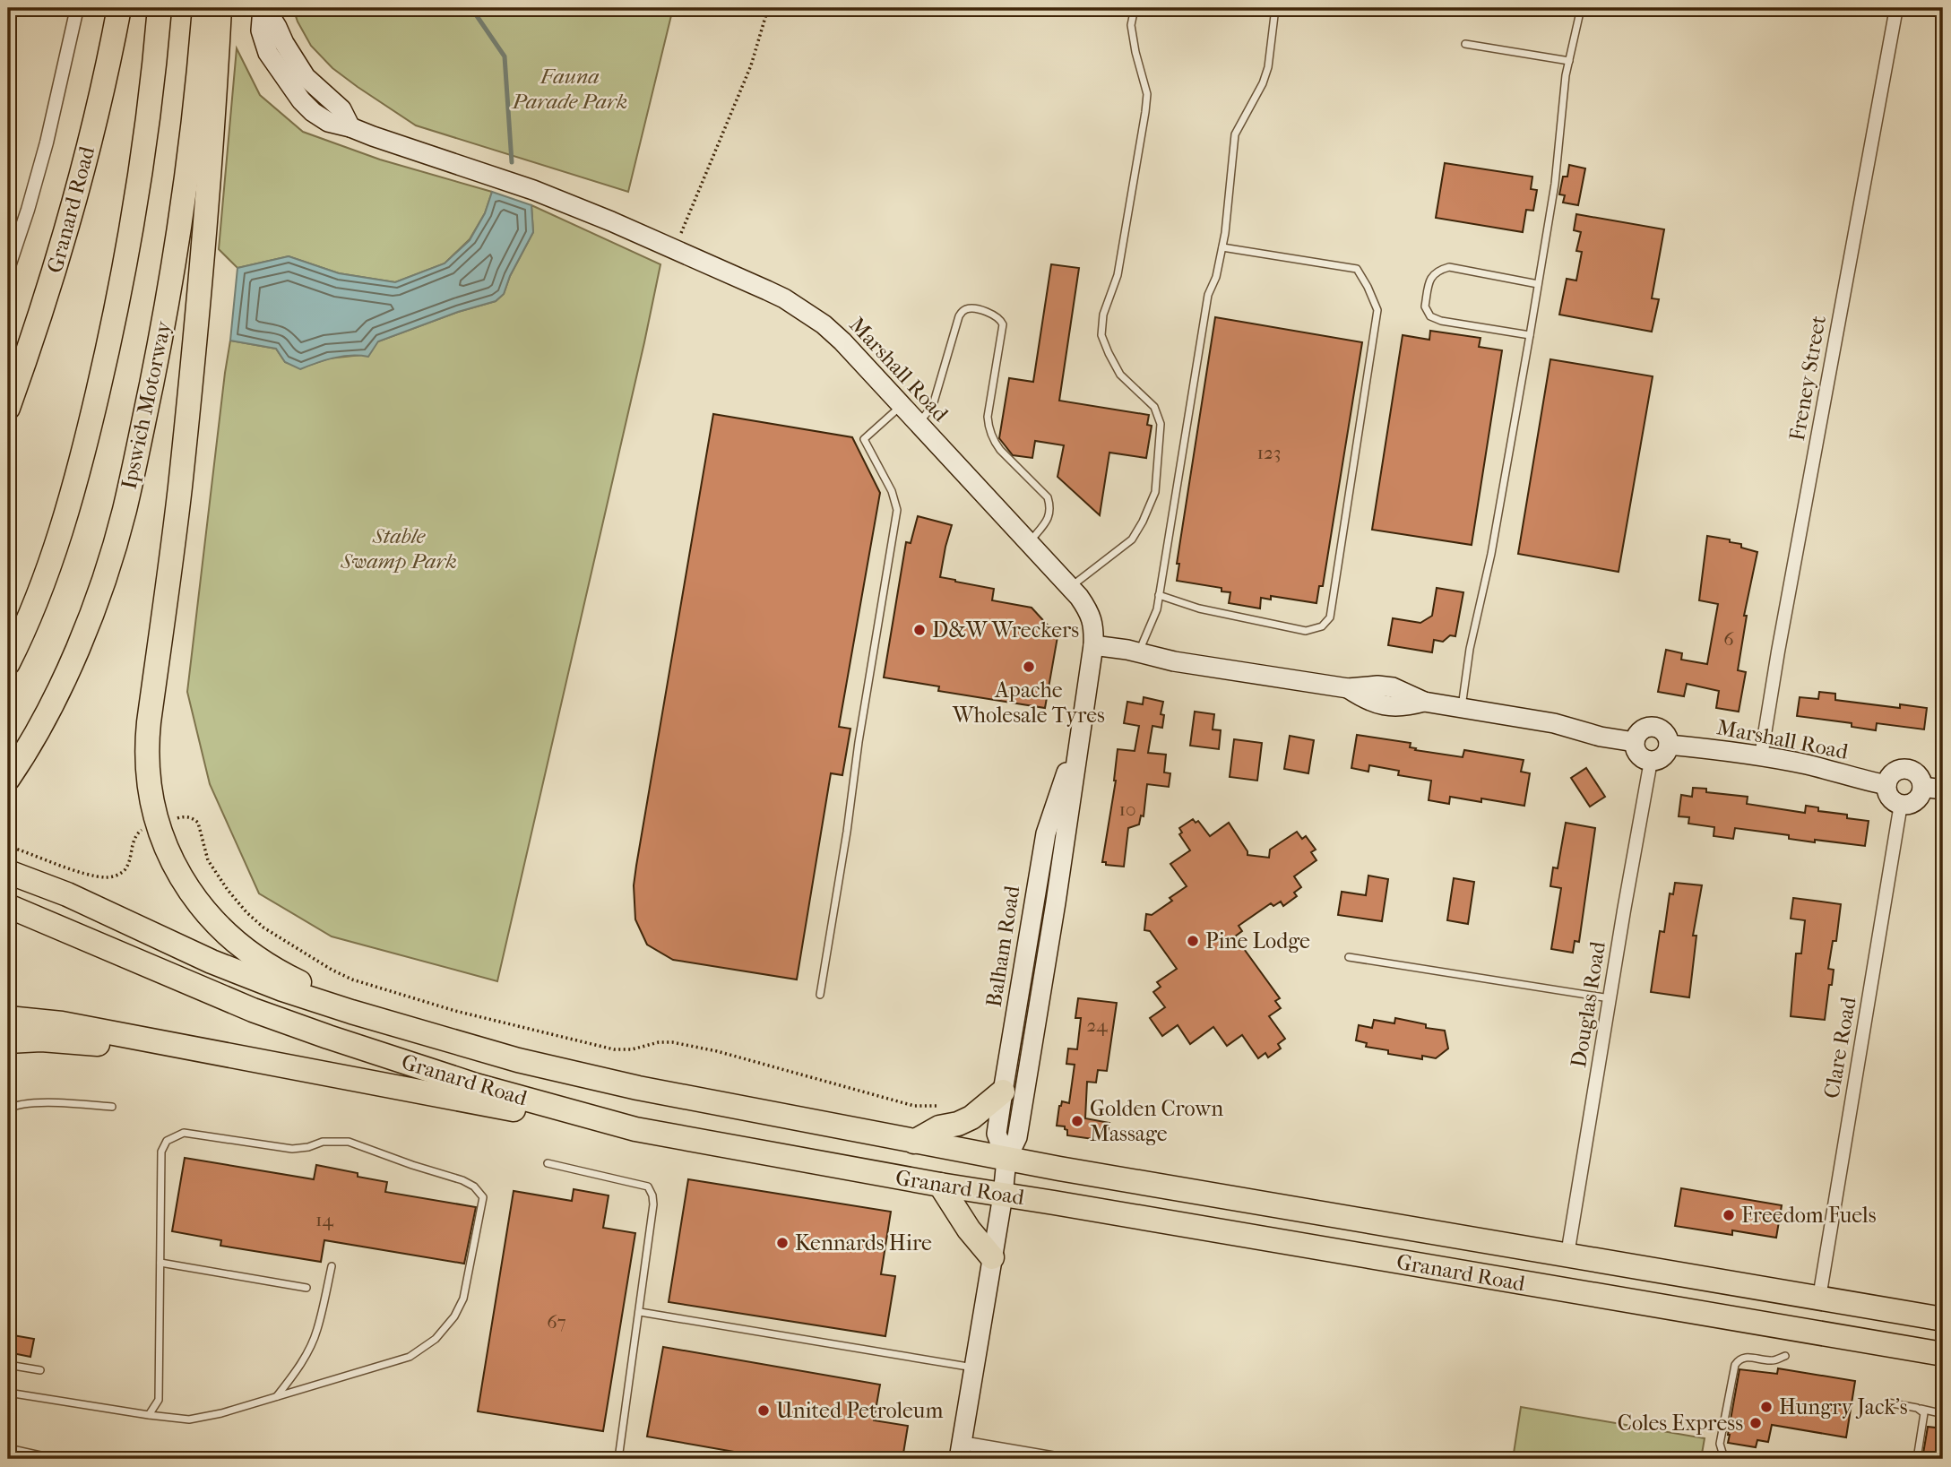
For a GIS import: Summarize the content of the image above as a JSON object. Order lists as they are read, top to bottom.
{
  "streets": {
    "highway": ["Granard Road", "Ipswich Motorway"],
    "street": [
      "Marshall Road",
      "Freney Street",
      "Balham Road",
      "Douglas Road",
      "Clare Road"
    ]
  },
  "crossings": [
    ["Granard Road", "Balham Road"],
    ["Granard Road", "Douglas Road"],
    ["Granard Road", "Clare Road"],
    ["Marshall Road", "Freney Street"],
    ["Marshall Road", "Balham Road"],
    ["Marshall Road", "Douglas Road"],
    ["Marshall Road", "Clare Road"]
  ],
  "parks": ["Fauna Parade Park", "Stable Swamp Park"],
  "places": [
    "D&W Wreckers",
    "Apache Wholesale Tyres",
    "Pine Lodge",
    "Golden Crown Massage",
    "Freedom Fuels",
    "Kennards Hire",
    "Hungry Jack's",
    "United Petroleum",
    "Coles Express"
  ],
  "house_numbers": [
    "123",
    "6",
    "10",
    "24",
    "14",
    "67"
  ]
}
